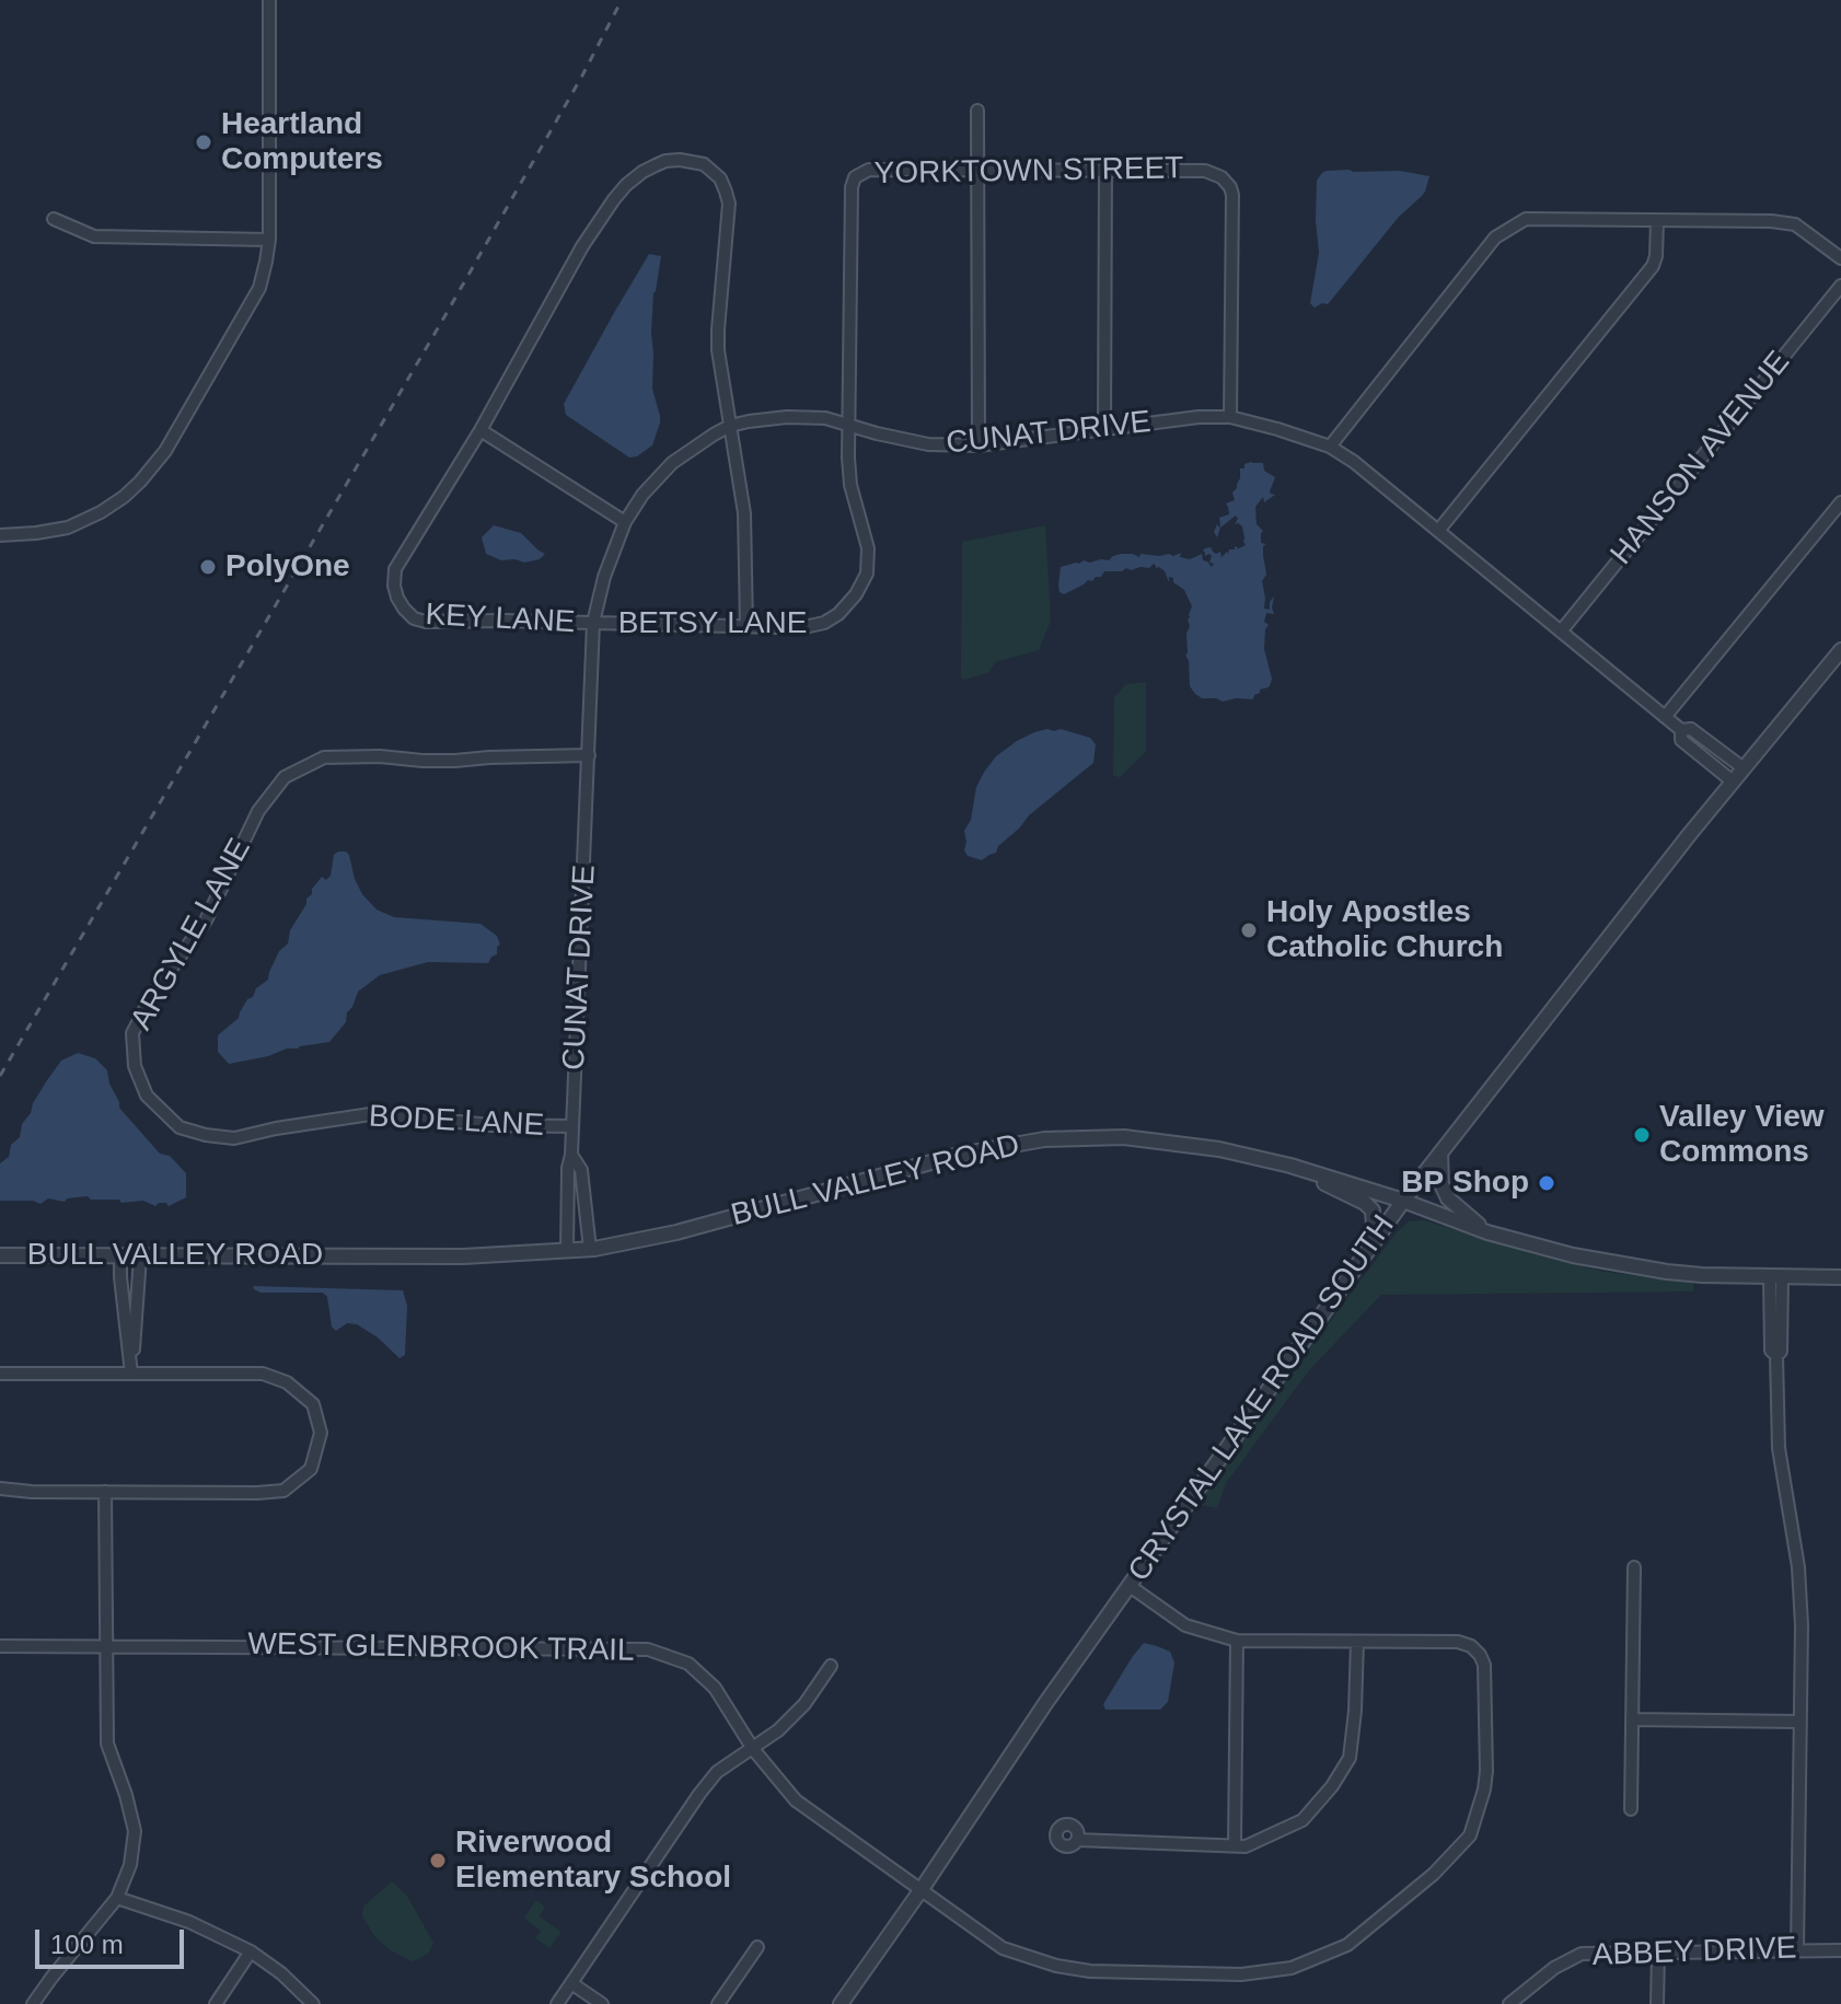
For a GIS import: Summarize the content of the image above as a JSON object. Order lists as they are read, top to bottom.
{
  "streets": {
    "street": [
      "YORKTOWN STREET",
      "CUNAT DRIVE",
      "HANSON AVENUE",
      "KEY LANE",
      "BETSY LANE",
      "ARGYLE LANE",
      "BODE LANE",
      "BULL VALLEY ROAD",
      "CRYSTAL LAKE ROAD SOUTH",
      "WEST GLENBROOK TRAIL",
      "ABBEY DRIVE"
    ]
  },
  "crossings": [
    ["YORKTOWN STREET", "CUNAT DRIVE"],
    ["YORKTOWN STREET", "BETSY LANE"],
    ["CUNAT DRIVE", "HANSON AVENUE"],
    ["CUNAT DRIVE", "KEY LANE"],
    ["CUNAT DRIVE", "BETSY LANE"],
    ["CUNAT DRIVE", "ARGYLE LANE"],
    ["CUNAT DRIVE", "BODE LANE"],
    ["CUNAT DRIVE", "BULL VALLEY ROAD"],
    ["CUNAT DRIVE", "CRYSTAL LAKE ROAD SOUTH"],
    ["KEY LANE", "BETSY LANE"],
    ["ARGYLE LANE", "BODE LANE"],
    ["BULL VALLEY ROAD", "CRYSTAL LAKE ROAD SOUTH"],
    ["CRYSTAL LAKE ROAD SOUTH", "WEST GLENBROOK TRAIL"]
  ],
  "places": [
    "Heartland Computers",
    "PolyOne",
    "Holy Apostles Catholic Church",
    "Valley View Commons",
    "BP Shop",
    "Riverwood Elementary School"
  ],
  "scale_bar": "100 m"
}
